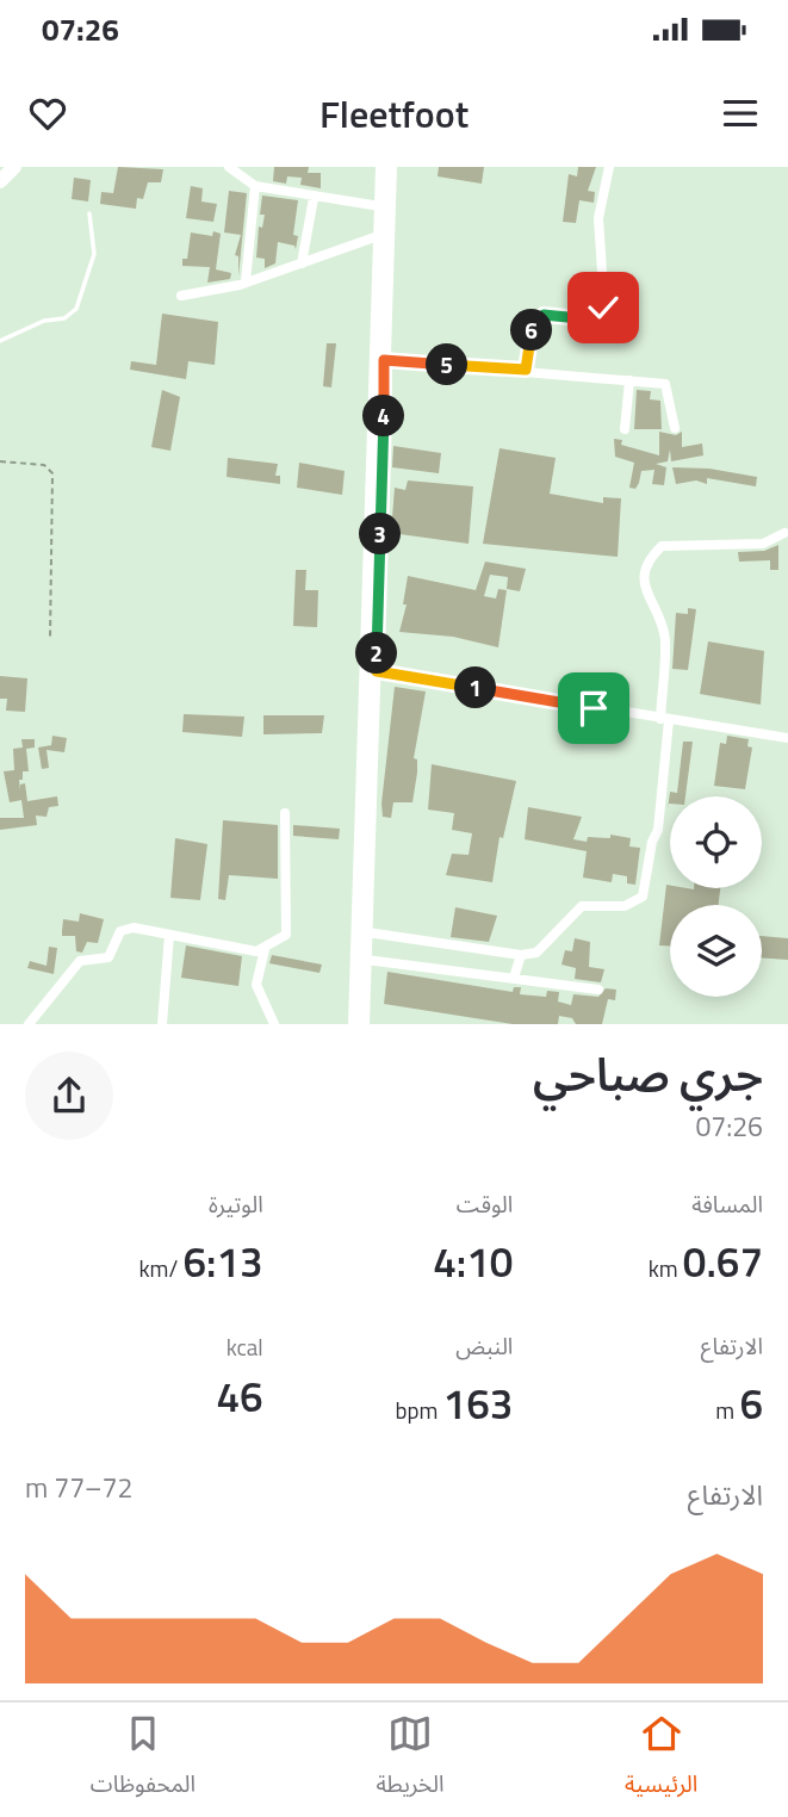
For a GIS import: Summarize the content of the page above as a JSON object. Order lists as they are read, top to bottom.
{
  "page": {
    "status": "07:26",
    "header": "Fleetfoot",
    "pins": [
      "6",
      "5",
      "4",
      "3",
      "2",
      "1"
    ],
    "heading": ["جري صباحي", "07:26"],
    "stats": [
      ["المسافة", "0.67 km"],
      ["الوقت", "4:10"],
      ["الوتيرة", "6:13 /km"],
      ["الارتفاع", "6 m"],
      ["النبض", "163 bpm"],
      ["kcal", "46"]
    ],
    "chart": ["الارتفاع", "72–77 m"],
    "tabs": ["الرئيسية", "الخريطة", "المحفوظات"]
  }
}
